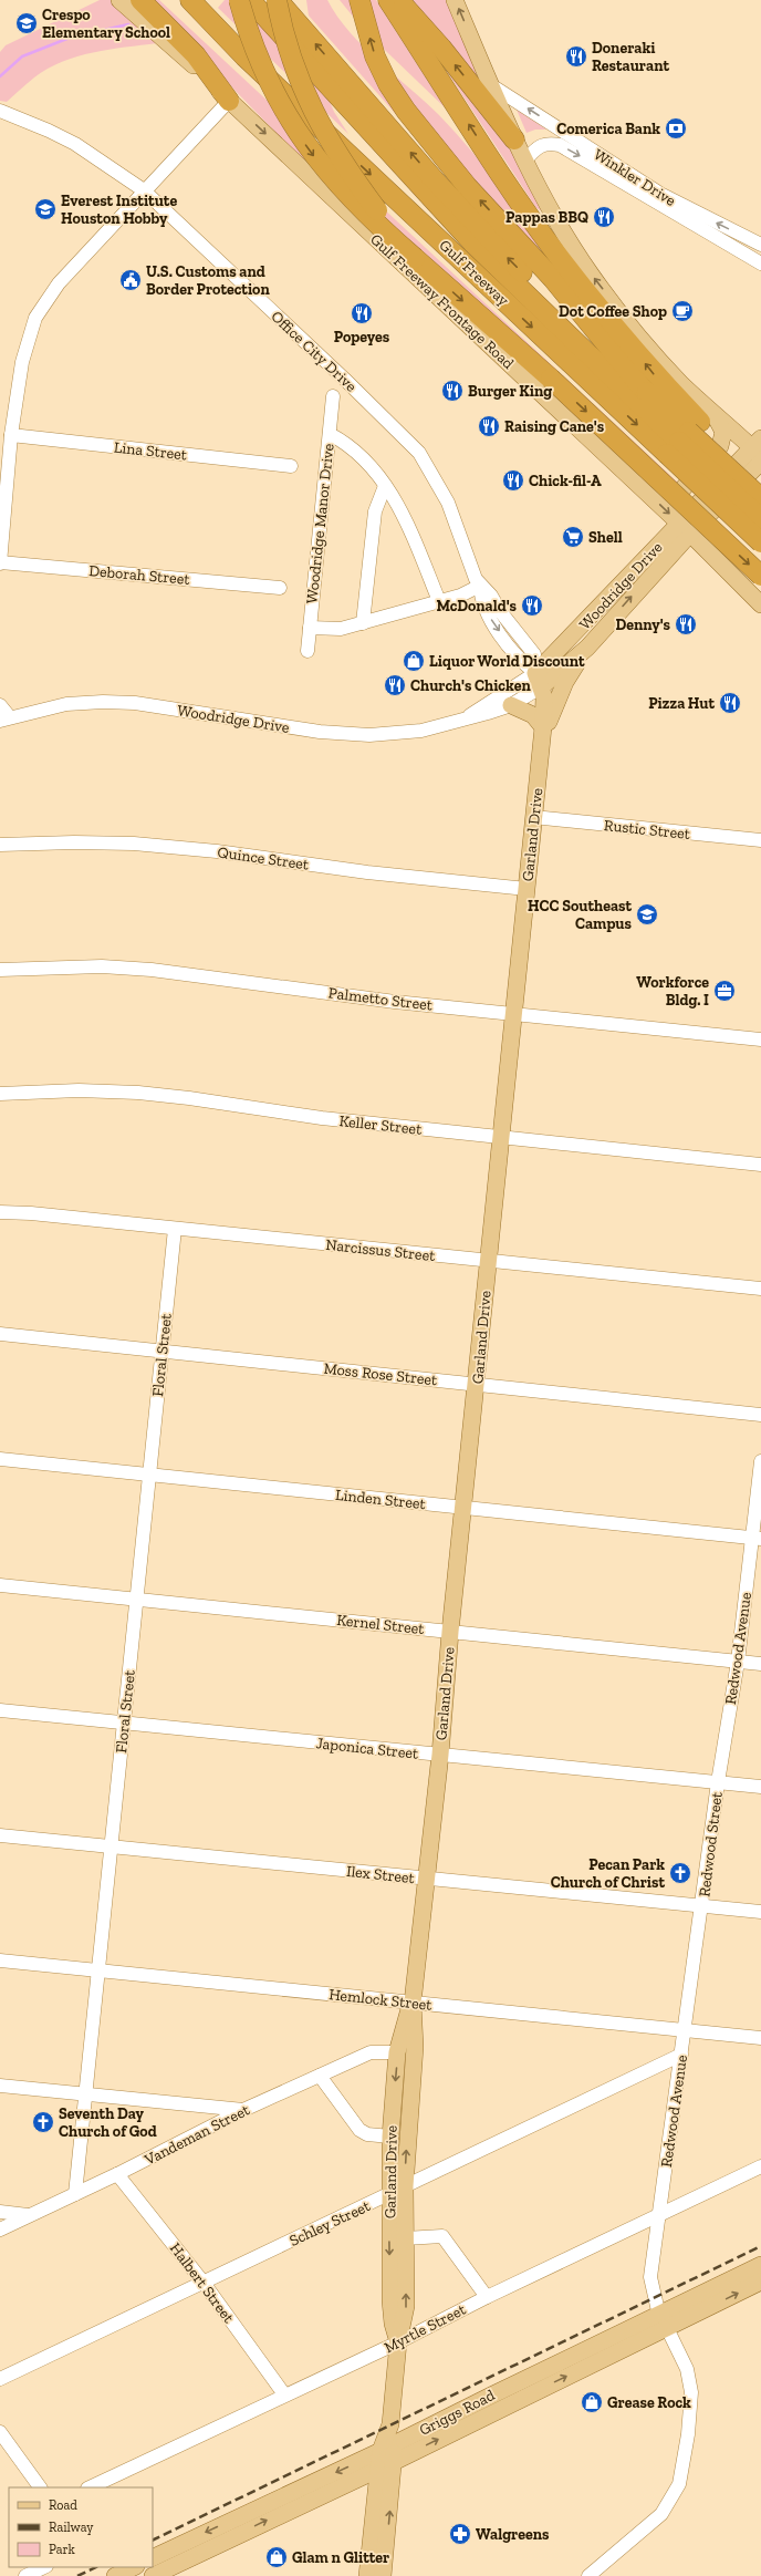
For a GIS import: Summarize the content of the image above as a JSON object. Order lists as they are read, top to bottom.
{
  "streets": {
    "highway": ["Gulf Freeway"],
    "main road": [
      "Gulf Freeway Frontage Road",
      "Woodridge Drive",
      "Garland Drive",
      "Griggs Road"
    ],
    "street": [
      "Winkler Drive",
      "Office City Drive",
      "Lina Street",
      "Woodridge Manor Drive",
      "Deborah Street",
      "Rustic Street",
      "Quince Street",
      "Palmetto Street",
      "Keller Street",
      "Narcissus Street",
      "Floral Street",
      "Moss Rose Street",
      "Linden Street",
      "Kernel Street",
      "Redwood Avenue",
      "Japonica Street",
      "Redwood Street",
      "Ilex Street",
      "Hemlock Street",
      "Vandeman Street",
      "Schley Street",
      "Halbert Street",
      "Myrtle Street"
    ]
  },
  "crossings": [
    ["Gulf Freeway Frontage Road", "Woodridge Drive"],
    ["Office City Drive", "Woodridge Drive"],
    ["Office City Drive", "Garland Drive"],
    ["Woodridge Drive", "Garland Drive"],
    ["Rustic Street", "Garland Drive"],
    ["Garland Drive", "Quince Street"],
    ["Garland Drive", "Palmetto Street"],
    ["Garland Drive", "Keller Street"],
    ["Garland Drive", "Narcissus Street"],
    ["Garland Drive", "Moss Rose Street"],
    ["Garland Drive", "Linden Street"],
    ["Garland Drive", "Kernel Street"],
    ["Garland Drive", "Japonica Street"],
    ["Garland Drive", "Ilex Street"],
    ["Garland Drive", "Hemlock Street"],
    ["Garland Drive", "Vandeman Street"],
    ["Garland Drive", "Schley Street"],
    ["Garland Drive", "Myrtle Street"],
    ["Garland Drive", "Griggs Road"],
    ["Narcissus Street", "Floral Street"],
    ["Floral Street", "Moss Rose Street"],
    ["Floral Street", "Linden Street"],
    ["Floral Street", "Kernel Street"],
    ["Floral Street", "Japonica Street"],
    ["Floral Street", "Ilex Street"],
    ["Floral Street", "Hemlock Street"],
    ["Floral Street", "Vandeman Street"],
    ["Linden Street", "Redwood Avenue"],
    ["Kernel Street", "Redwood Avenue"],
    ["Redwood Avenue", "Japonica Street"],
    ["Redwood Avenue", "Redwood Street"],
    ["Redwood Avenue", "Ilex Street"],
    ["Redwood Avenue", "Hemlock Street"],
    ["Redwood Avenue", "Schley Street"],
    ["Redwood Avenue", "Myrtle Street"],
    ["Redwood Avenue", "Griggs Road"],
    ["Japonica Street", "Redwood Street"],
    ["Redwood Street", "Ilex Street"],
    ["Vandeman Street", "Halbert Street"],
    ["Schley Street", "Halbert Street"],
    ["Halbert Street", "Myrtle Street"]
  ],
  "places": {
    "school or university": ["Crespo Elementary School", "Everest Institute Houston Hobby", "HCC Southeast Campus"],
    "restaurant": [
      "Doneraki Restaurant",
      "Pappas BBQ",
      "Popeyes",
      "Burger King",
      "Raising Cane's",
      "Chick-fil-A",
      "McDonald's",
      "Denny's",
      "Church's Chicken",
      "Pizza Hut"
    ],
    "bank": ["Comerica Bank"],
    "public building": ["U.S. Customs and Border Protection"],
    "cafe": ["Dot Coffee Shop"],
    "supermarket": ["Shell"],
    "shop": ["Liquor World Discount", "Grease Rock", "Glam n Glitter"],
    "office": ["Workforce Bldg. I"],
    "church": ["Pecan Park Church of Christ", "Seventh Day Church of God"],
    "pharmacy": ["Walgreens"]
  },
  "legend": ["Road", "Railway", "Park"]
}
